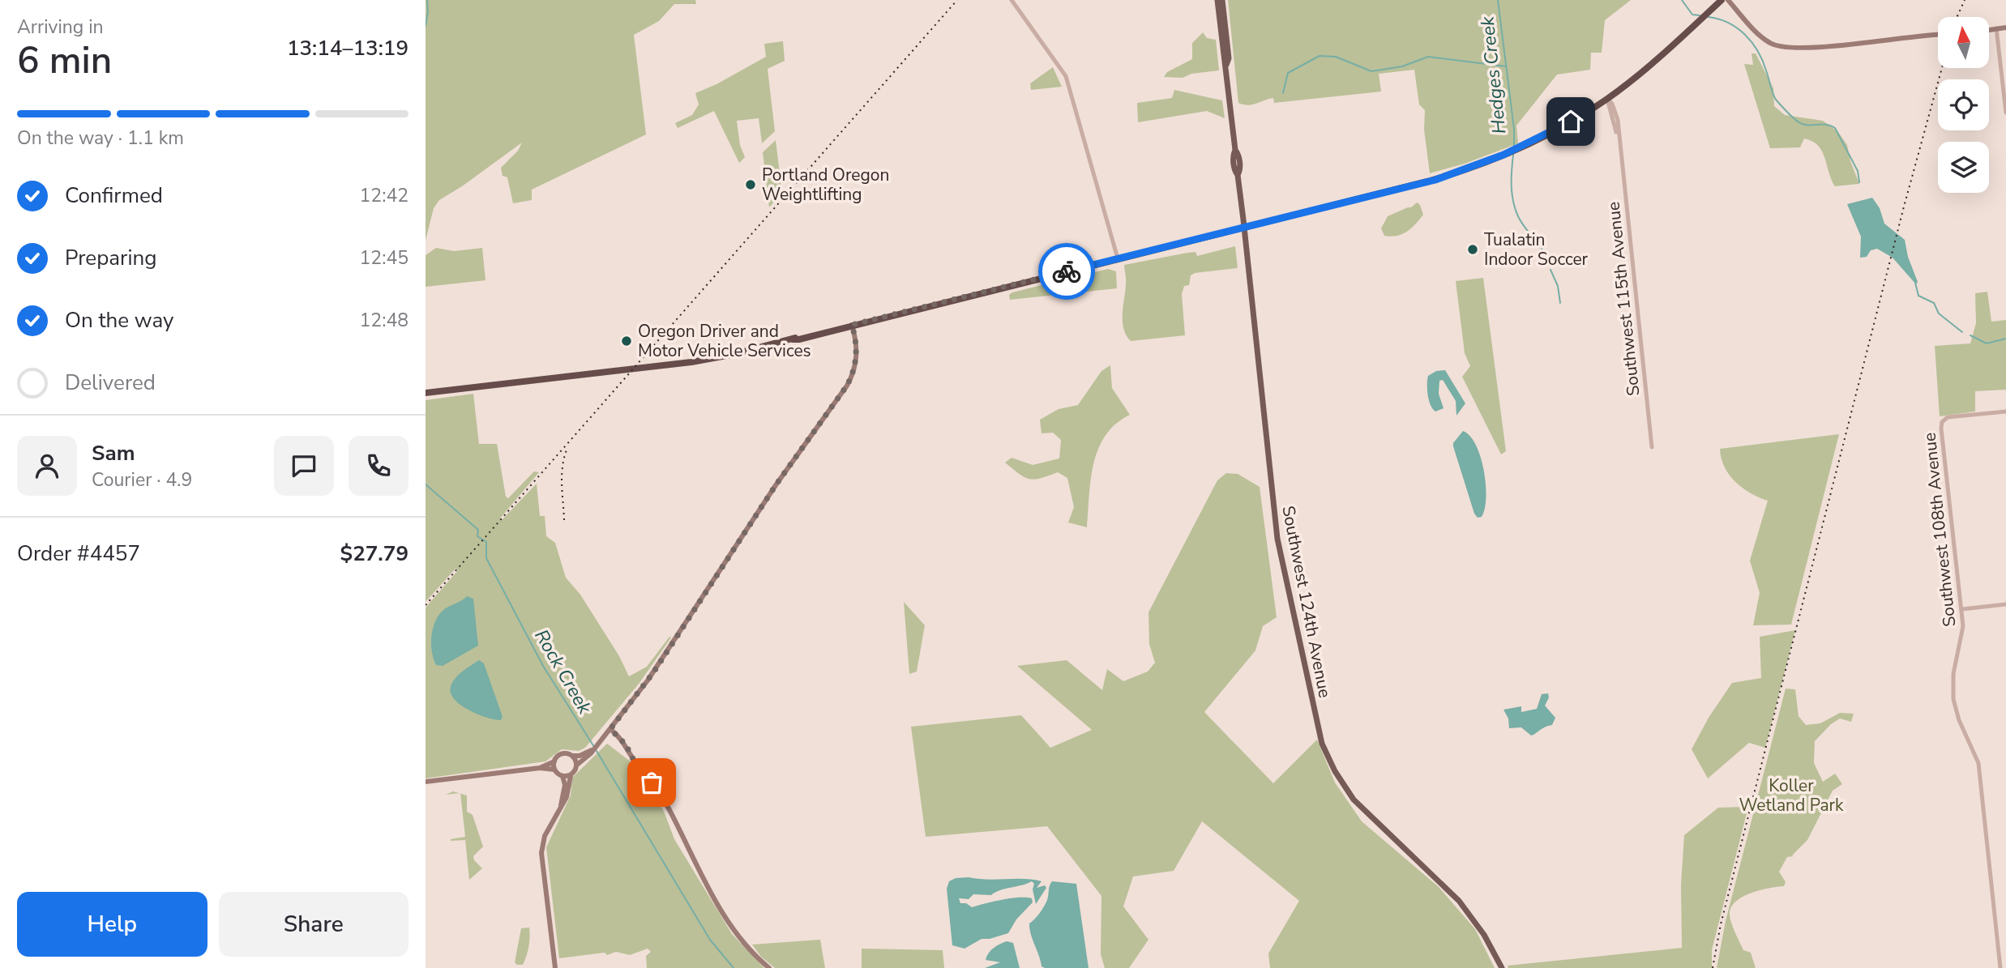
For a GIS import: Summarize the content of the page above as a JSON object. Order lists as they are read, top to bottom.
{
  "streets": {
    "main road": ["Southwest 124th Avenue"],
    "street": ["Southwest 115th Avenue", "Southwest 108th Avenue"]
  },
  "water": ["Hedges Creek", "Rock Creek"],
  "parks": ["Koller Wetland Park"],
  "places": ["Portland Oregon Weightlifting", "Tualatin Indoor Soccer", "Oregon Driver and Motor Vehicle Services"],
  "north": "top",
  "page": {
    "heading": ["6 min", "Arriving in", "13:14–13:19"],
    "panel": [
      "Sam",
      "Courier · 4.9",
      "Order #4457",
      "$27.79"
    ],
    "bar": "On the way · 1.1 km",
    "list": [
      ["Confirmed", "12:42"],
      ["Preparing", "12:45"],
      ["On the way", "12:48"],
      "Delivered"
    ],
    "buttons": ["Help", "Share"]
  }
}
